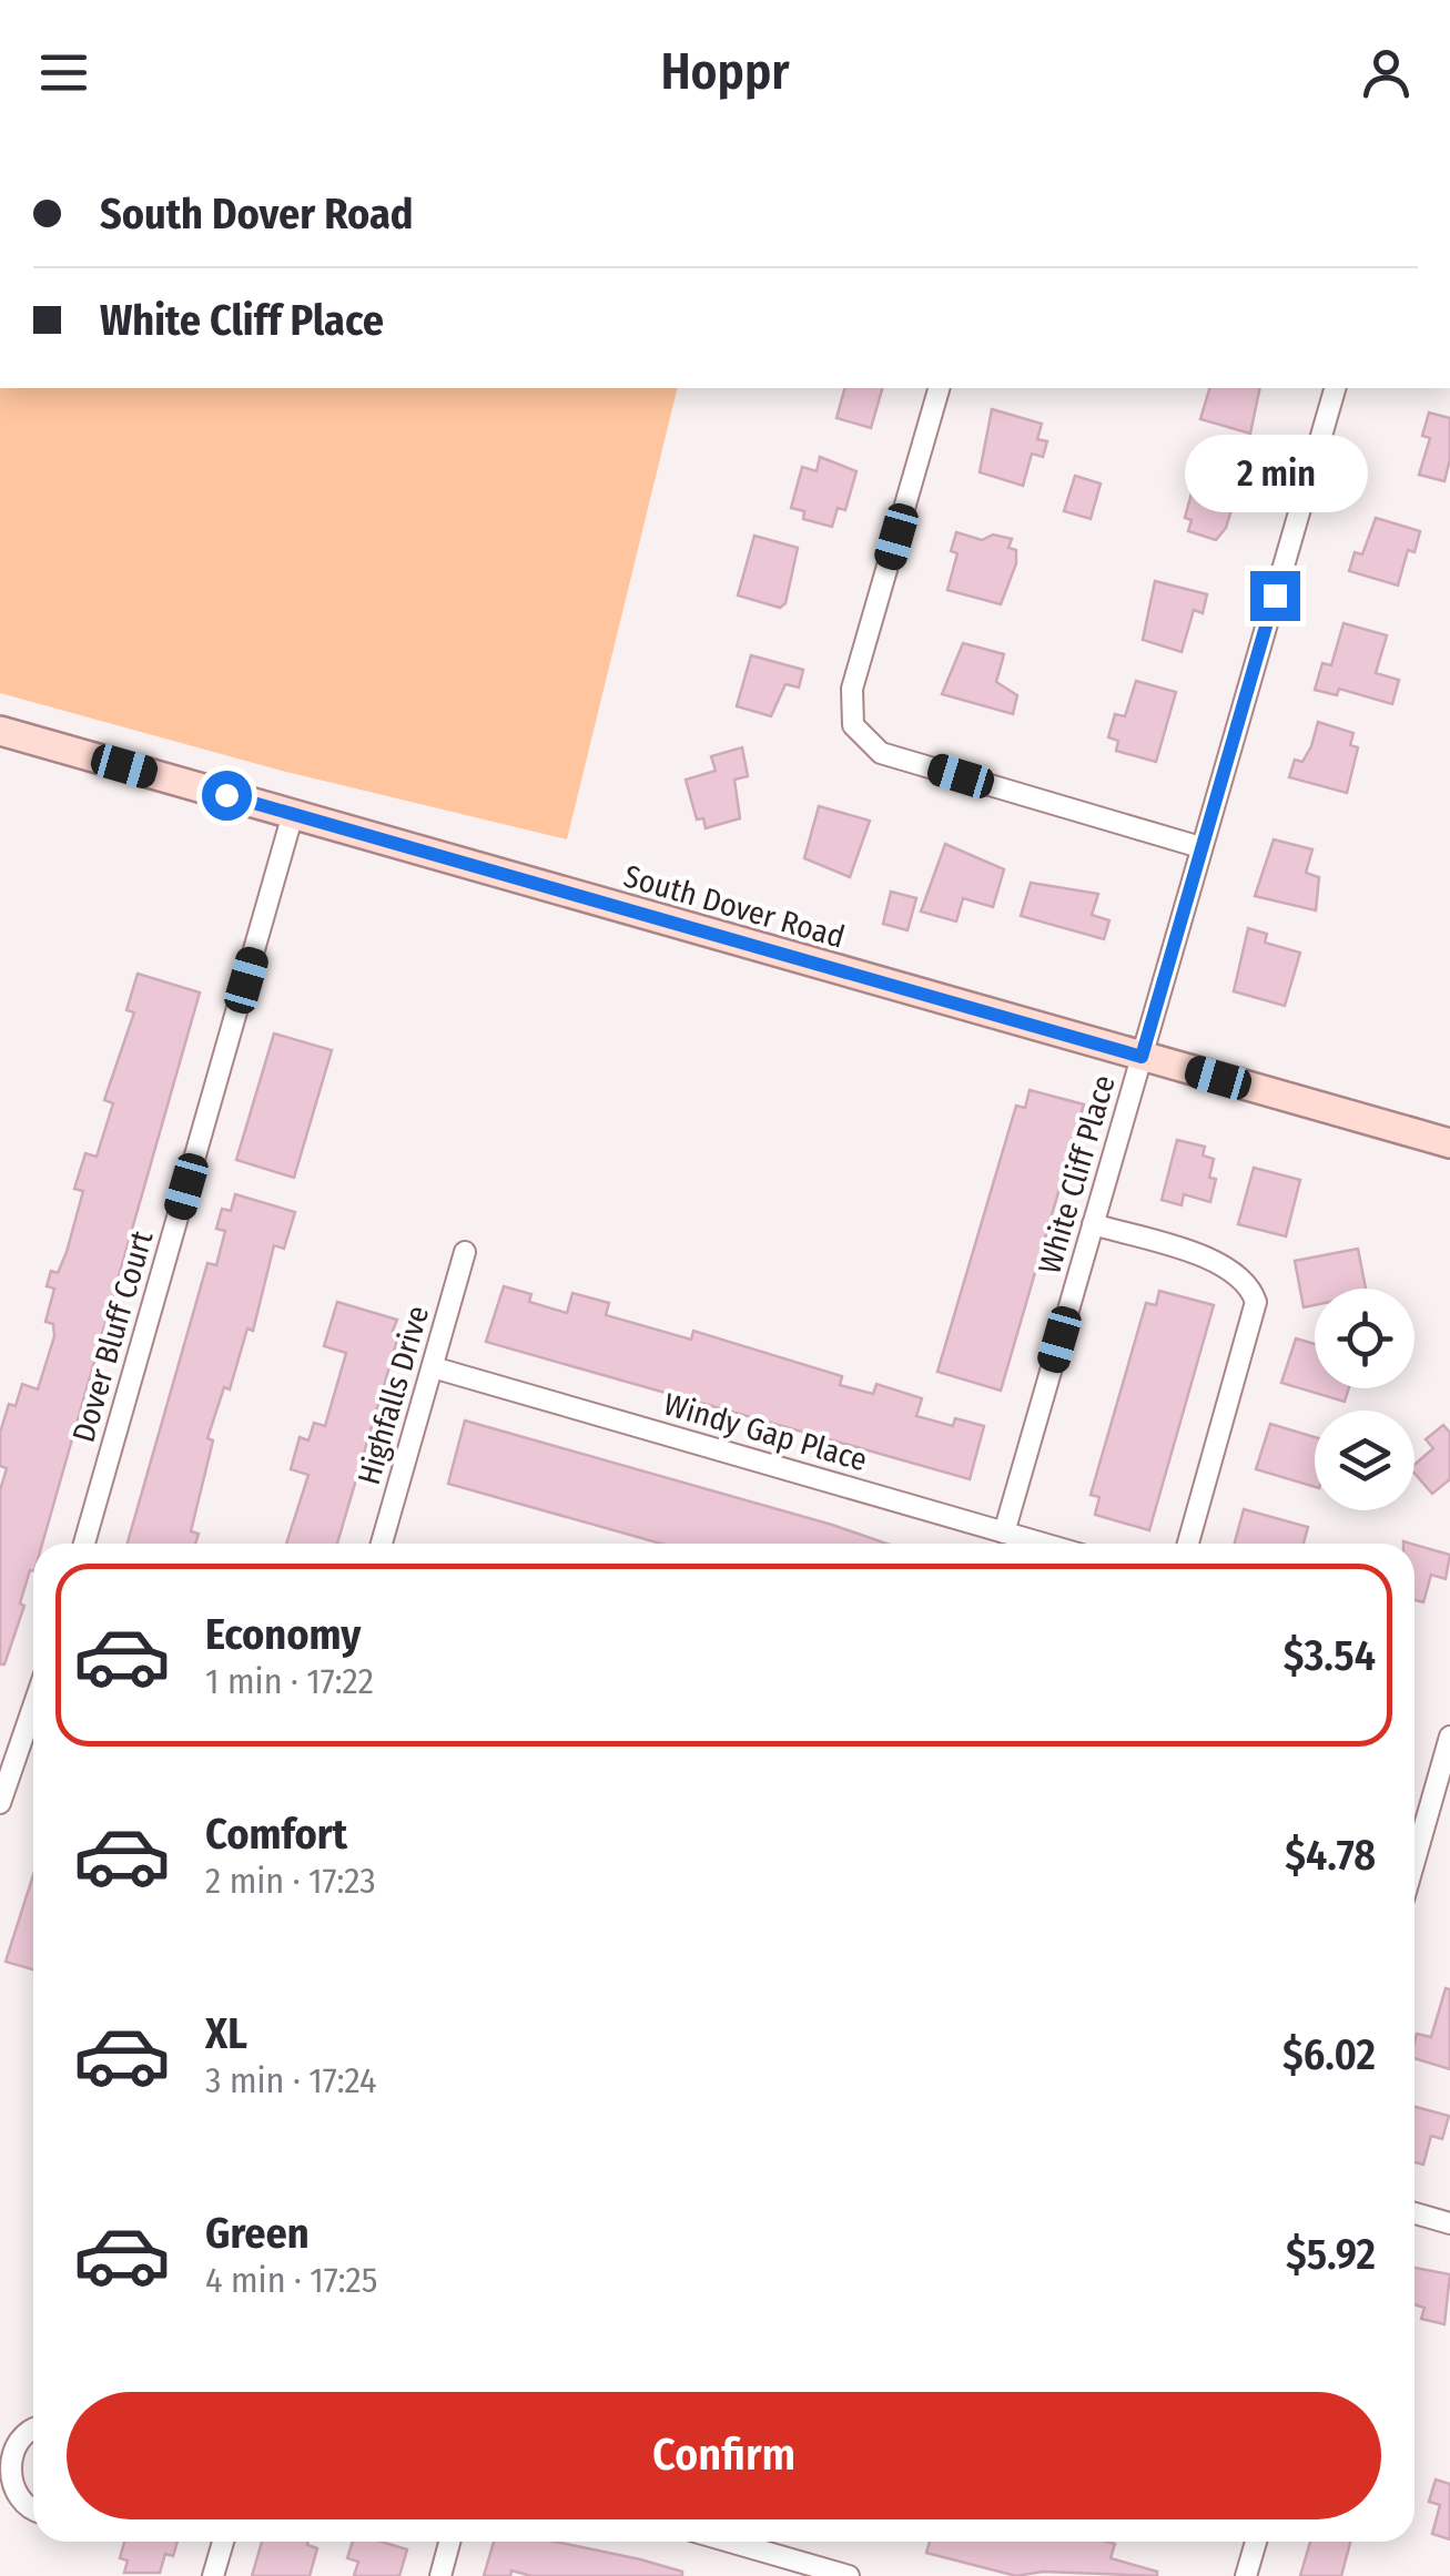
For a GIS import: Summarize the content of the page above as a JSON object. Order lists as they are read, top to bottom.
{
  "streets": {
    "street": [
      "South Dover Road",
      "White Cliff Place",
      "Dover Bluff Court",
      "Highfalls Drive",
      "Windy Gap Place"
    ]
  },
  "crossings": [
    ["South Dover Road", "White Cliff Place"],
    ["South Dover Road", "Dover Bluff Court"],
    ["White Cliff Place", "Windy Gap Place"],
    ["Highfalls Drive", "Windy Gap Place"]
  ],
  "page": {
    "header": "Hoppr",
    "banner": ["South Dover Road", "White Cliff Place"],
    "bubble": "2 min",
    "list": [
      {
        "name": "Economy",
        "note": "1 min · 17:22",
        "value": "$3.54"
      },
      {
        "name": "Comfort",
        "note": "2 min · 17:23",
        "value": "$4.78"
      },
      {
        "name": "XL",
        "note": "3 min · 17:24",
        "value": "$6.02"
      },
      {
        "name": "Green",
        "note": "4 min · 17:25",
        "value": "$5.92"
      }
    ],
    "buttons": "Confirm"
  }
}
